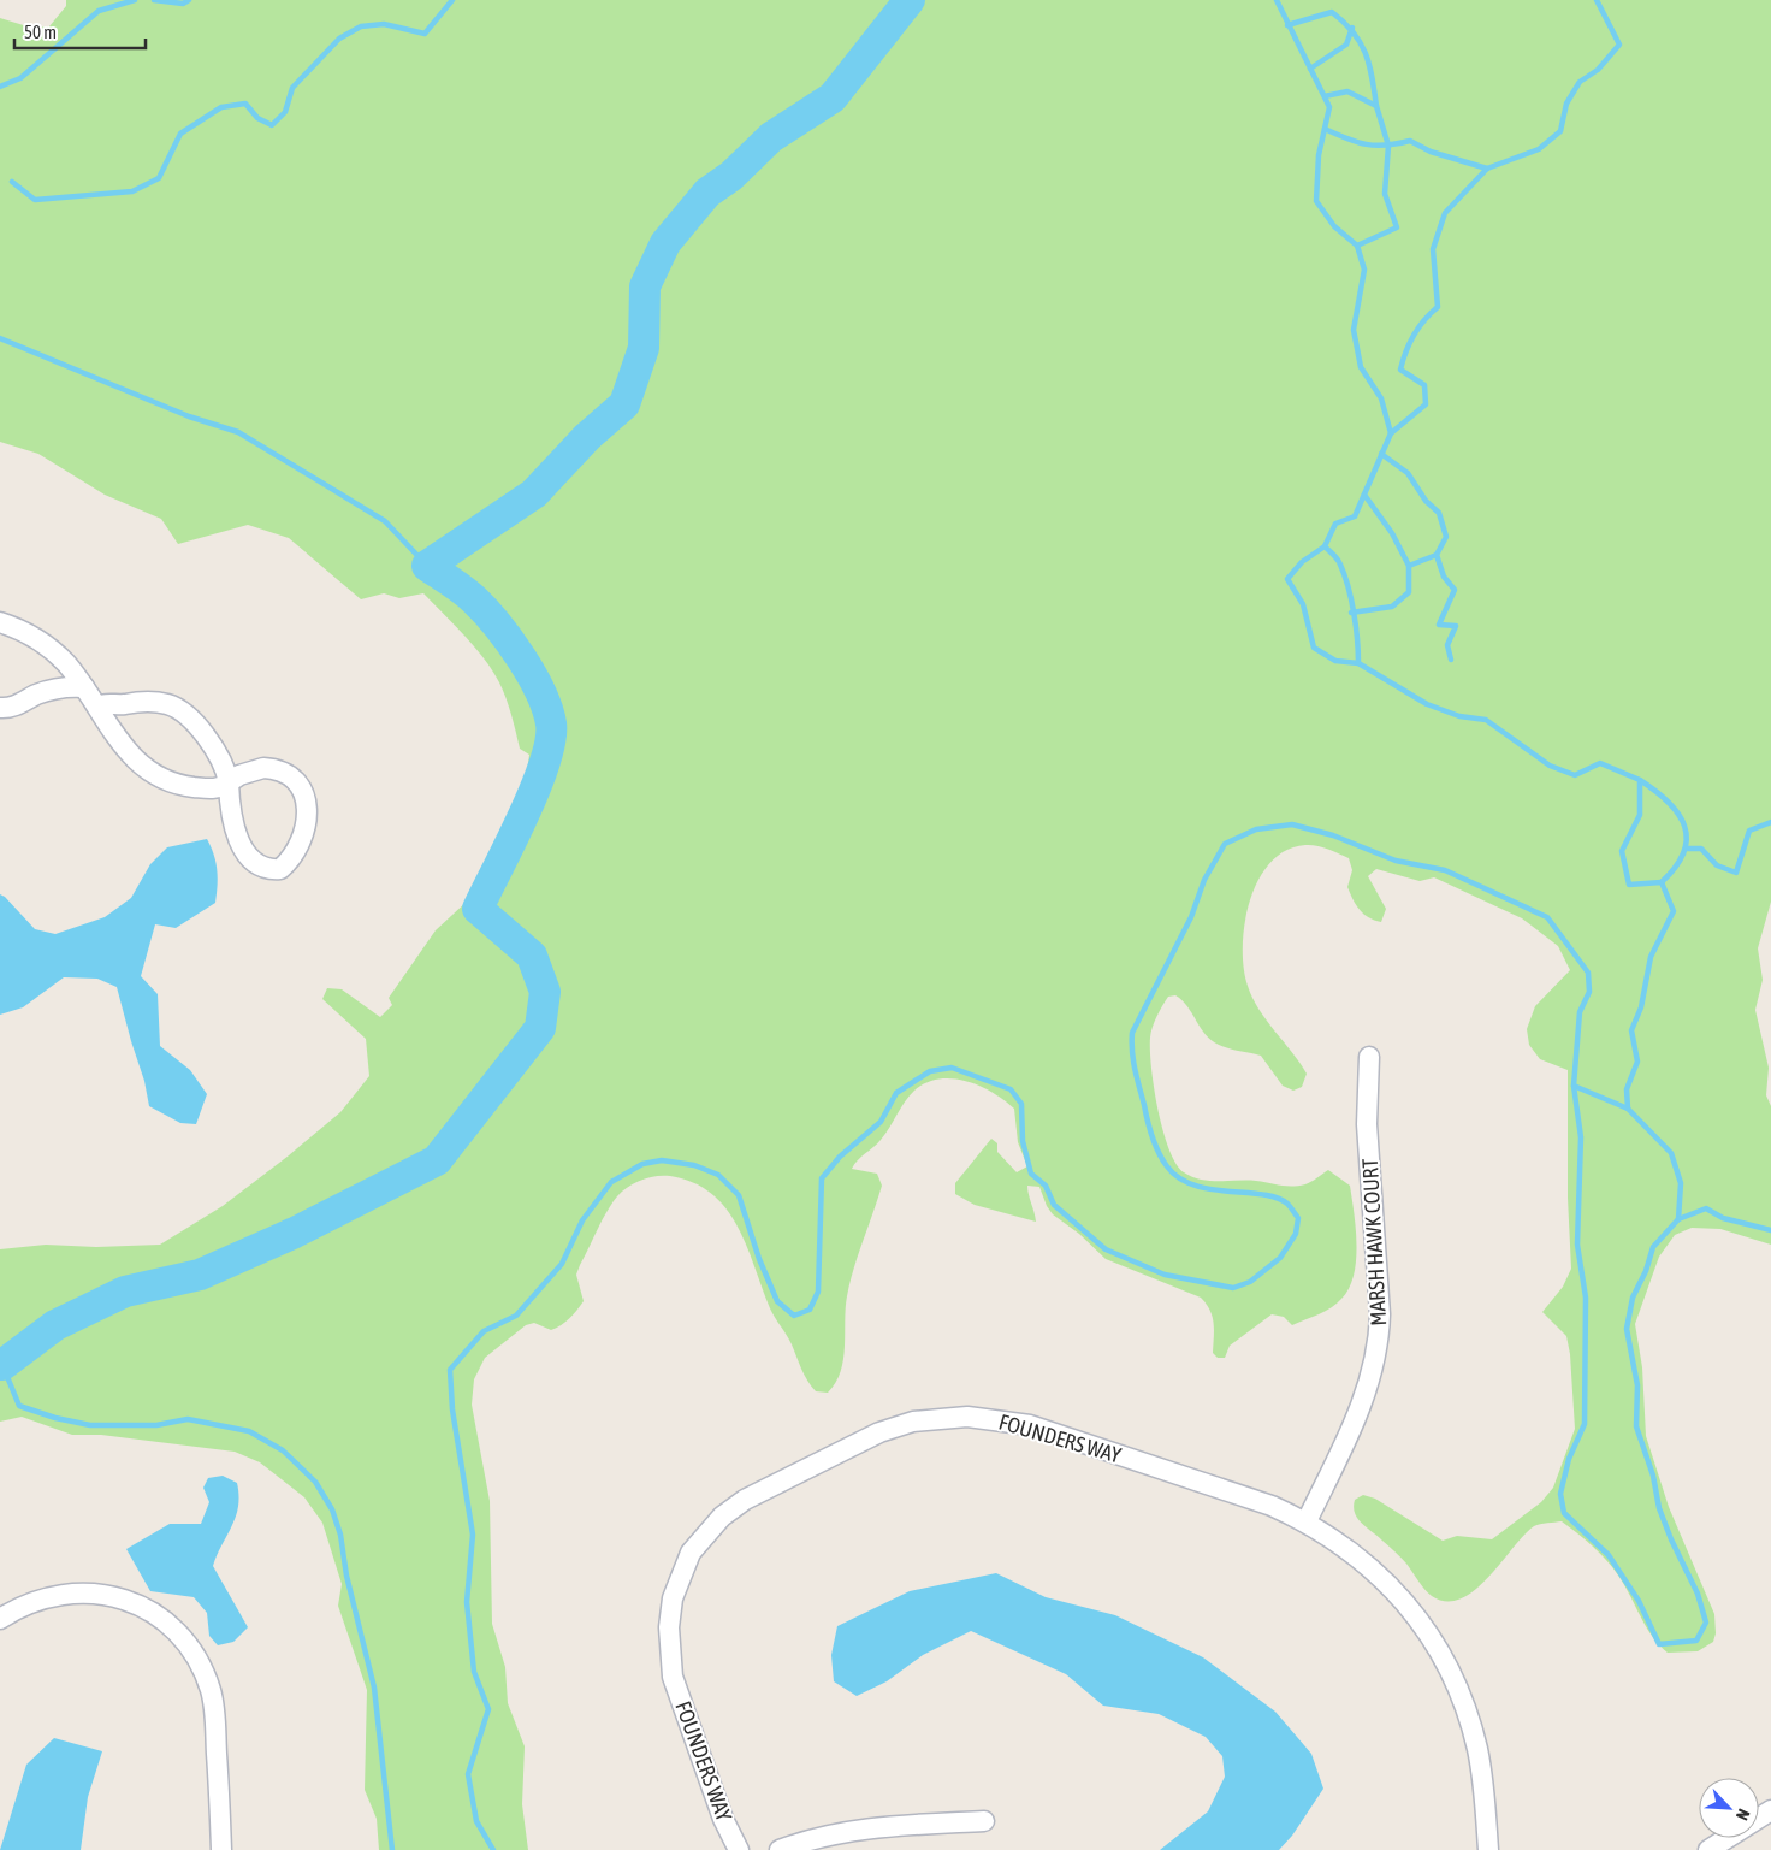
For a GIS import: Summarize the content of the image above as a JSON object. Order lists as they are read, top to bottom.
{
  "streets": {
    "street": ["MARSH HAWK COURT", "FOUNDERS WAY"]
  },
  "crossings": [
    ["MARSH HAWK COURT", "FOUNDERS WAY"]
  ],
  "scale_bar": "50 m",
  "north": "bottom right"
}
